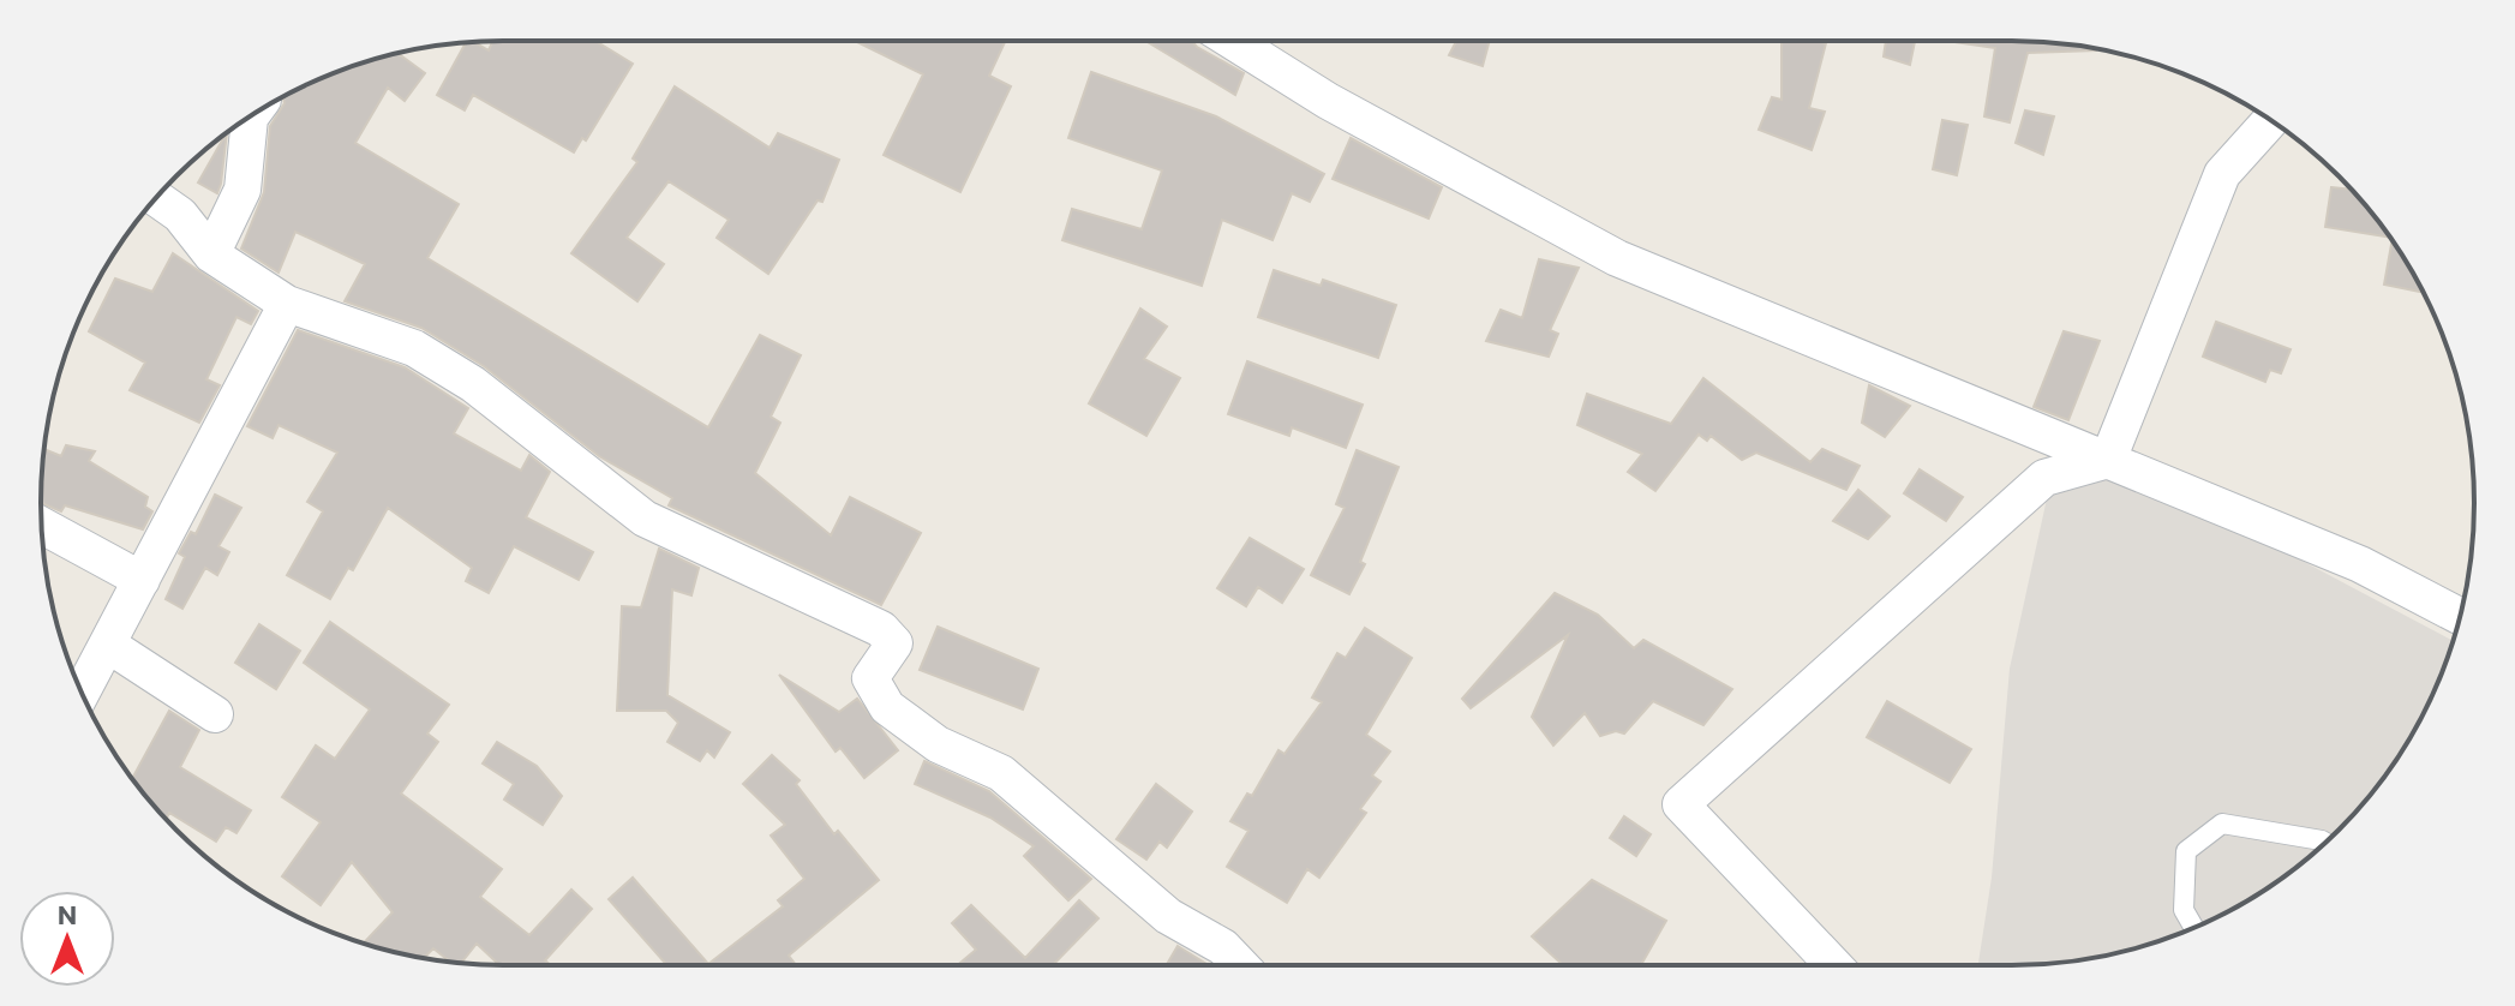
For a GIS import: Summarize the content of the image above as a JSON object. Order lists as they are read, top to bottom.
{
  "north": "top"
}
